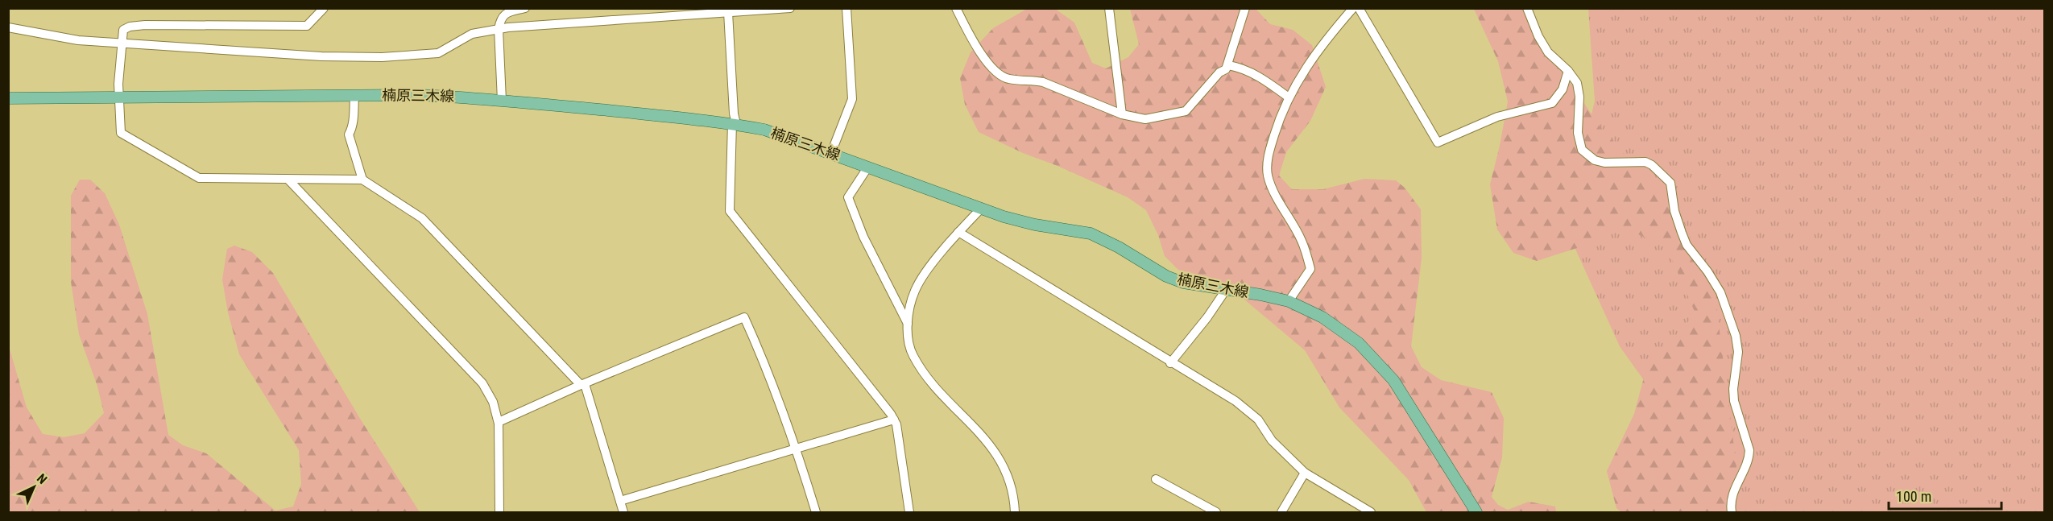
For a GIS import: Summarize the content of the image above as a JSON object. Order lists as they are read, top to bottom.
{
  "streets": {
    "main road": ["楠原三木線"]
  },
  "scale_bar": "100 m",
  "north": "top right"
}
